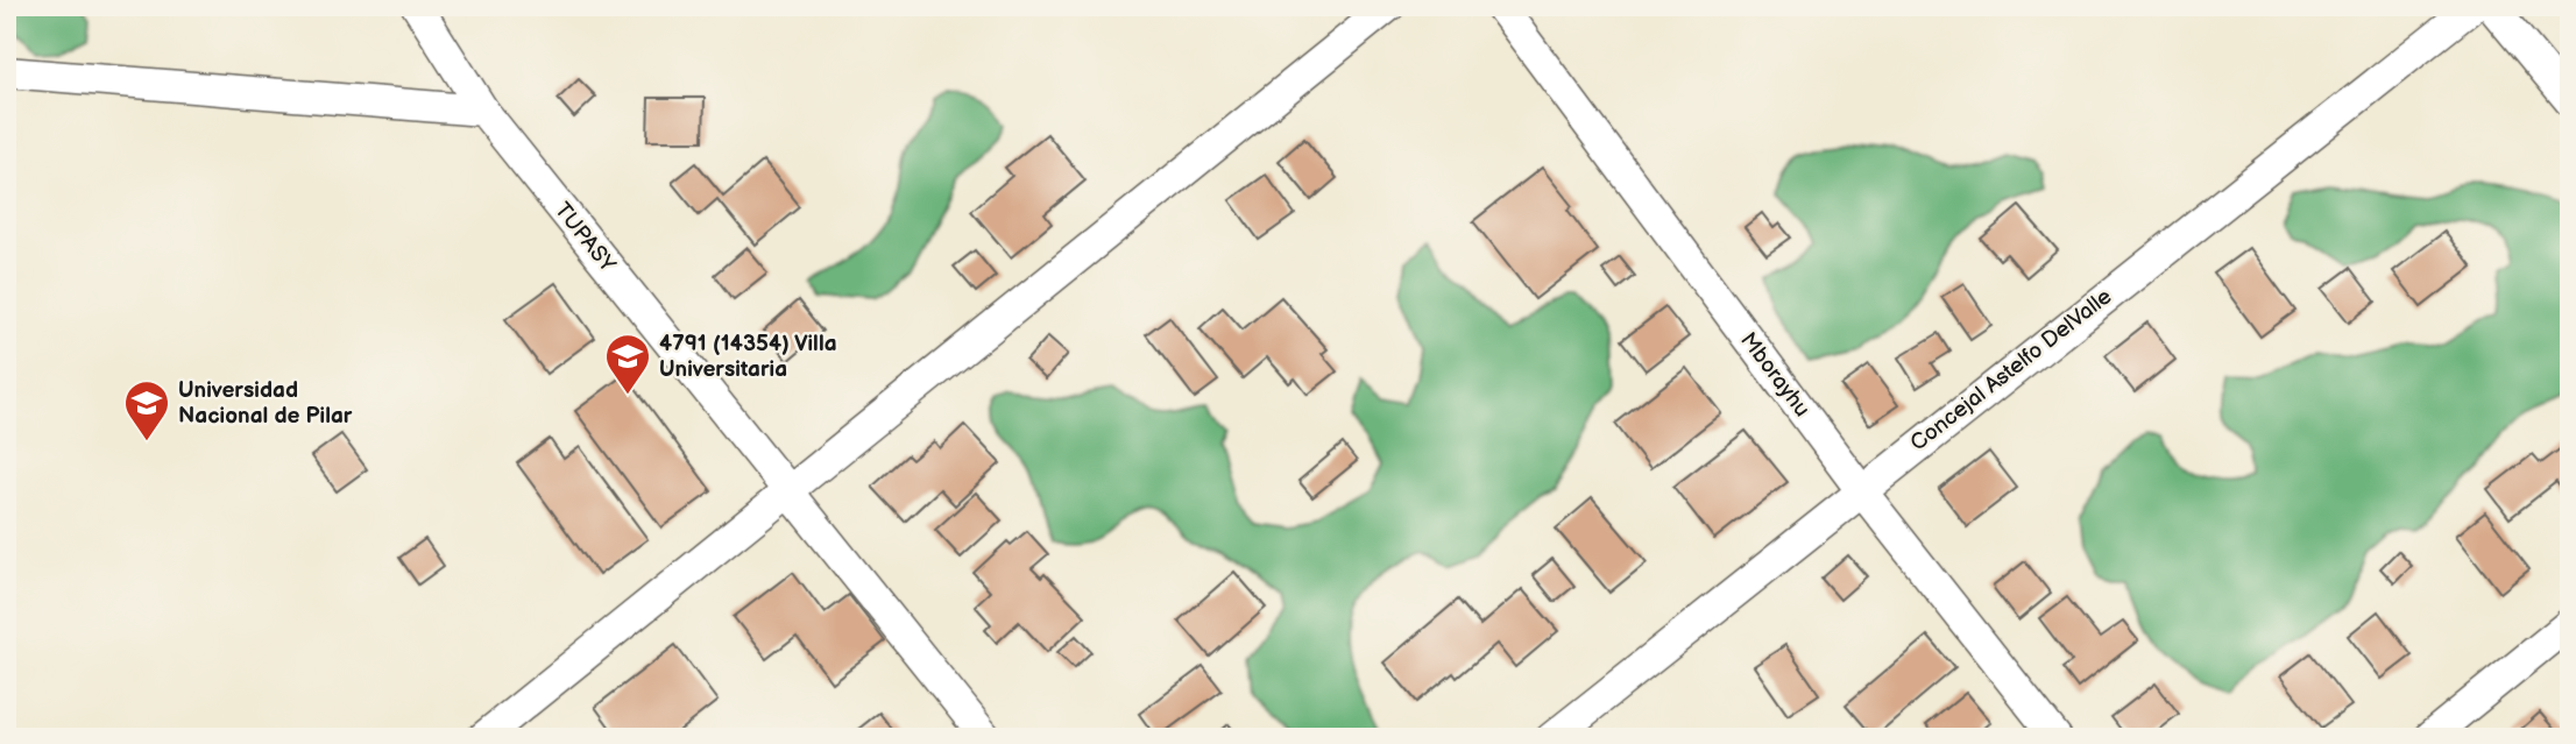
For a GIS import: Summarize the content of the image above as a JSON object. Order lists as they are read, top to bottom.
{
  "streets": {
    "street": ["TUPASY", "Concejal Astelfo DelValle", "Mborayhu"]
  },
  "crossings": [
    ["Concejal Astelfo DelValle", "Mborayhu"]
  ],
  "places": {
    "school or university": ["4791 (14354) Villa Universitaria", "Universidad Nacional de Pilar"]
  }
}
